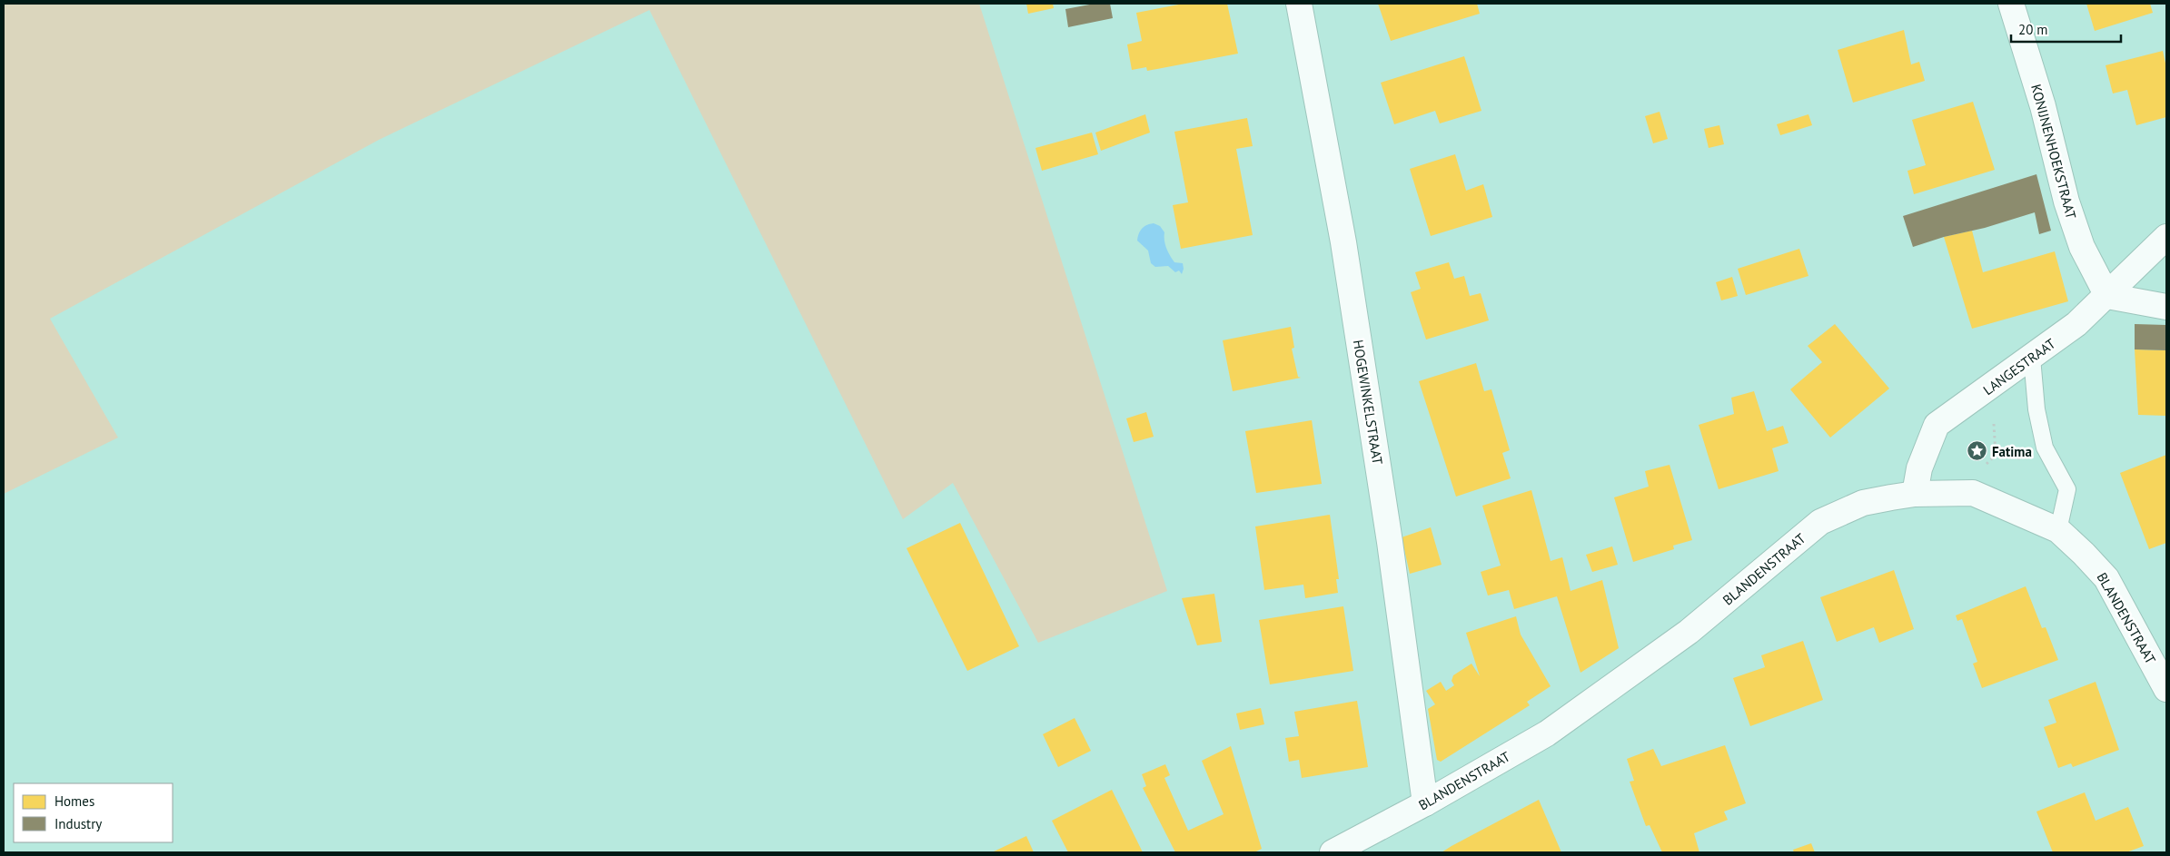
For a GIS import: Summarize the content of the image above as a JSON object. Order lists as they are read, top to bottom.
{
  "streets": {
    "street": [
      "KONIJNENHOEKSTRAAT",
      "LANGESTRAAT",
      "HOGEWINKELSTRAAT",
      "BLANDENSTRAAT"
    ]
  },
  "crossings": [
    ["KONIJNENHOEKSTRAAT", "LANGESTRAAT"],
    ["LANGESTRAAT", "BLANDENSTRAAT"],
    ["HOGEWINKELSTRAAT", "BLANDENSTRAAT"]
  ],
  "places": {
    "place": ["Fatima"]
  },
  "legend": ["Homes", "Industry"],
  "scale_bar": "20 m"
}
